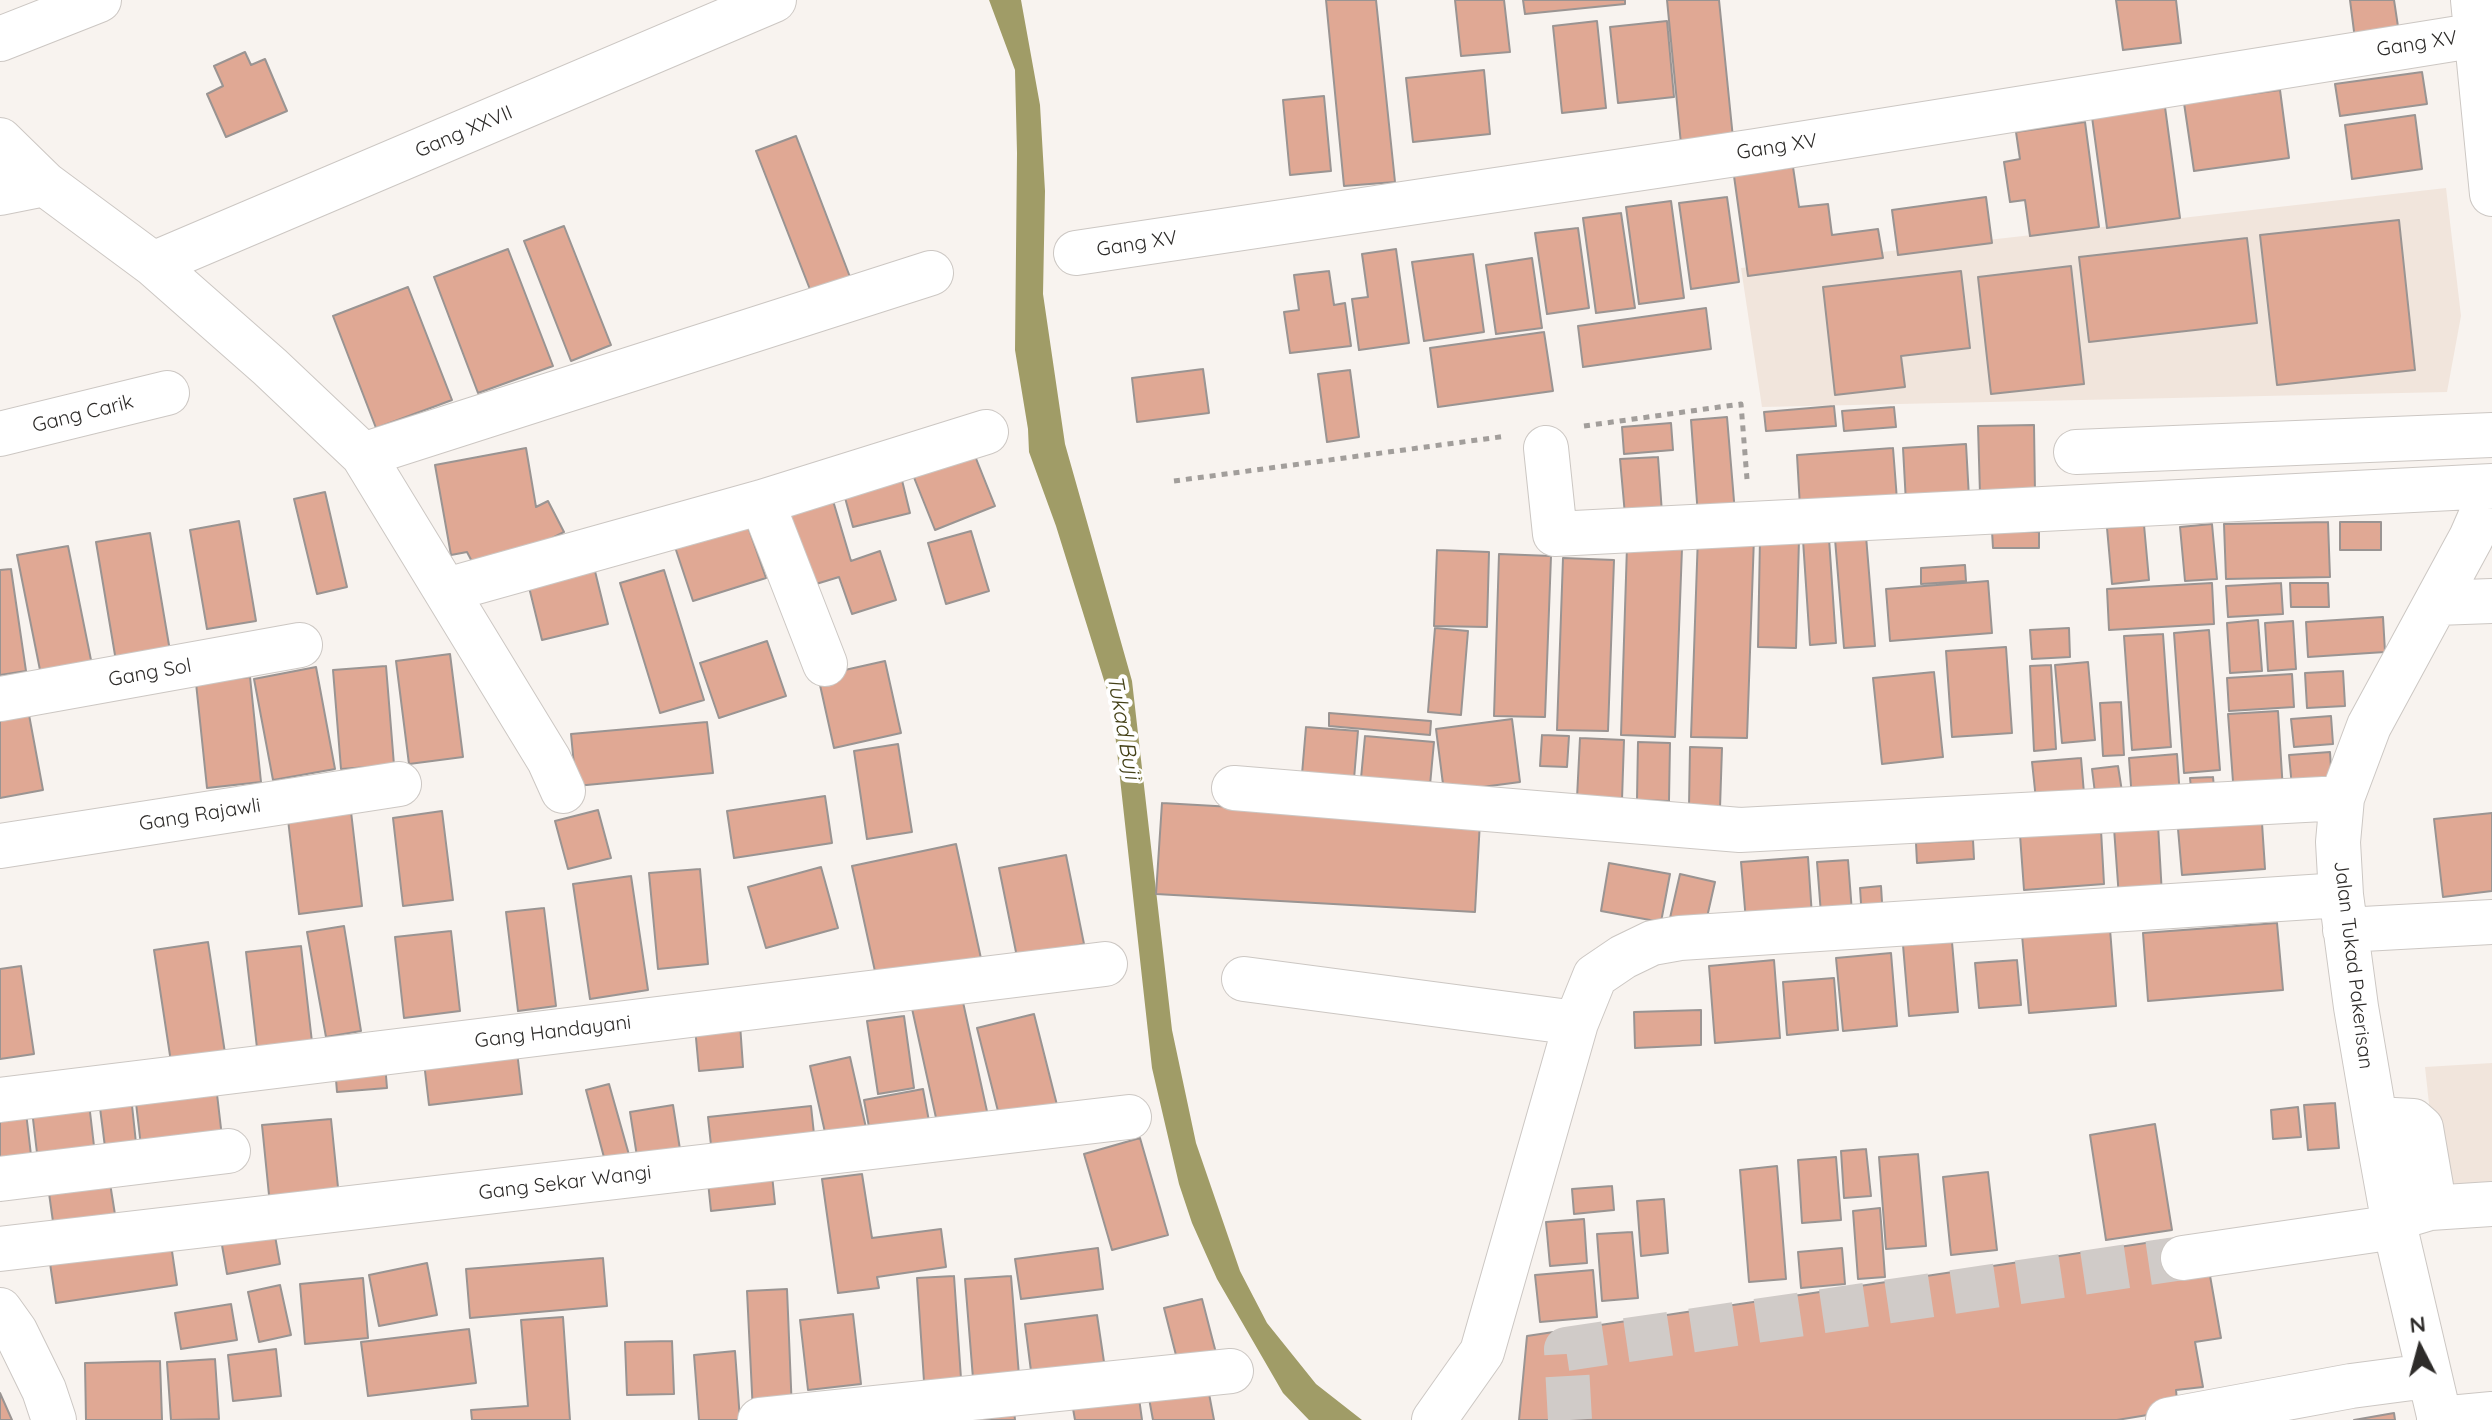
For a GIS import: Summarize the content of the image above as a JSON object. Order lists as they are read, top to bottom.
{
  "streets": {
    "street": [
      "Gang XV",
      "Gang XXVII",
      "Gang Carik",
      "Gang Sol",
      "Gang Rajawli",
      "Jalan Tukad Pakerisan",
      "Gang Handayani",
      "Gang Sekar Wangi"
    ]
  },
  "water": ["Tukad Buji"],
  "north": "top"
}
